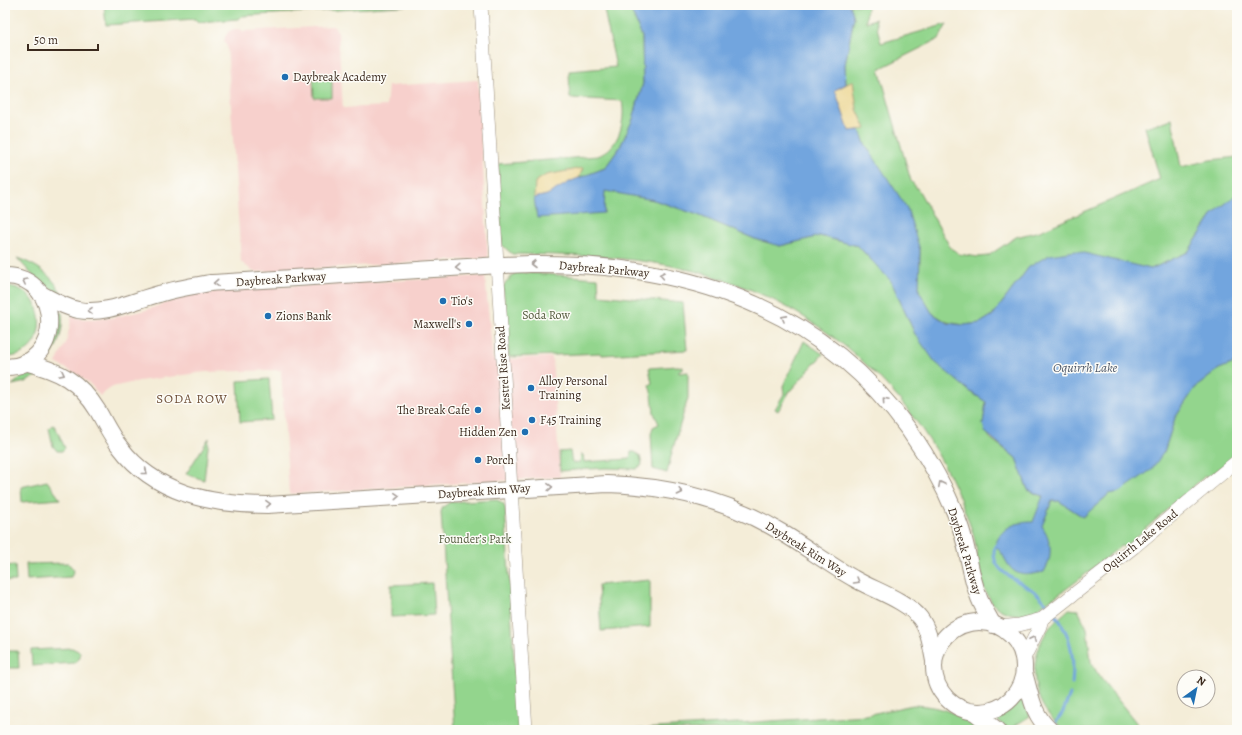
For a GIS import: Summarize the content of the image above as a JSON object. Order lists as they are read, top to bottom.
{
  "streets": {
    "main road": ["Daybreak Parkway", "Daybreak Rim Way"],
    "street": ["Kestrel Rise Road", "Oquirrh Lake Road"]
  },
  "crossings": [
    ["Daybreak Parkway", "Kestrel Rise Road"],
    ["Daybreak Parkway", "Daybreak Rim Way"],
    ["Daybreak Parkway", "Oquirrh Lake Road"],
    ["Kestrel Rise Road", "Daybreak Rim Way"],
    ["Daybreak Rim Way", "Oquirrh Lake Road"]
  ],
  "one_way": ["Daybreak Parkway", "Daybreak Rim Way"],
  "districts": ["SODA ROW"],
  "water": ["Oquirrh Lake"],
  "parks": ["Soda Row", "Founder’s Park"],
  "places": [
    "Daybreak Academy",
    "Tio's",
    "Zions Bank",
    "Maxwell's",
    "Alloy Personal Training",
    "The Break Cafe",
    "F45 Training",
    "Hidden Zen",
    "Porch"
  ],
  "scale_bar": "50 m",
  "north": "top right"
}
